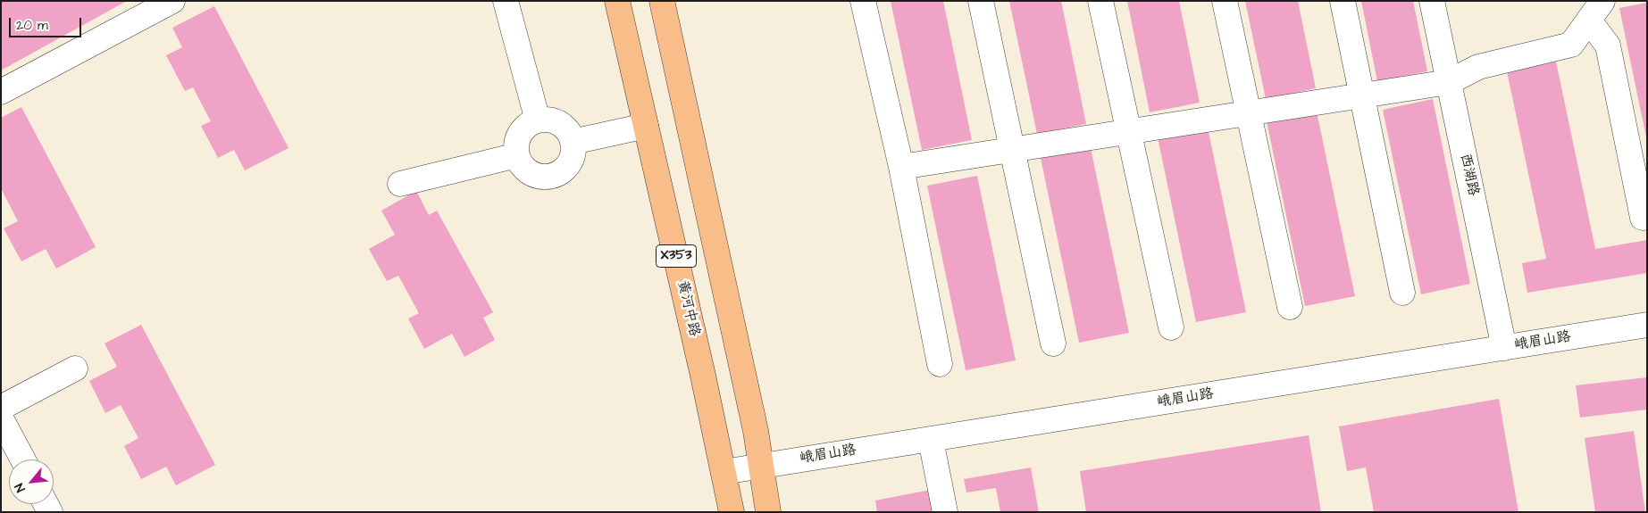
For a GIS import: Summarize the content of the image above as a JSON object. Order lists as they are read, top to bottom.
{
  "streets": {
    "main road": ["X353", "黄河中路"],
    "street": ["西湖路", "峨眉山路"]
  },
  "crossings": [
    ["西湖路", "峨眉山路"],
    ["X353", "峨眉山路"],
    ["黄河中路", "峨眉山路"]
  ],
  "scale_bar": "20 m",
  "north": "bottom left"
}
